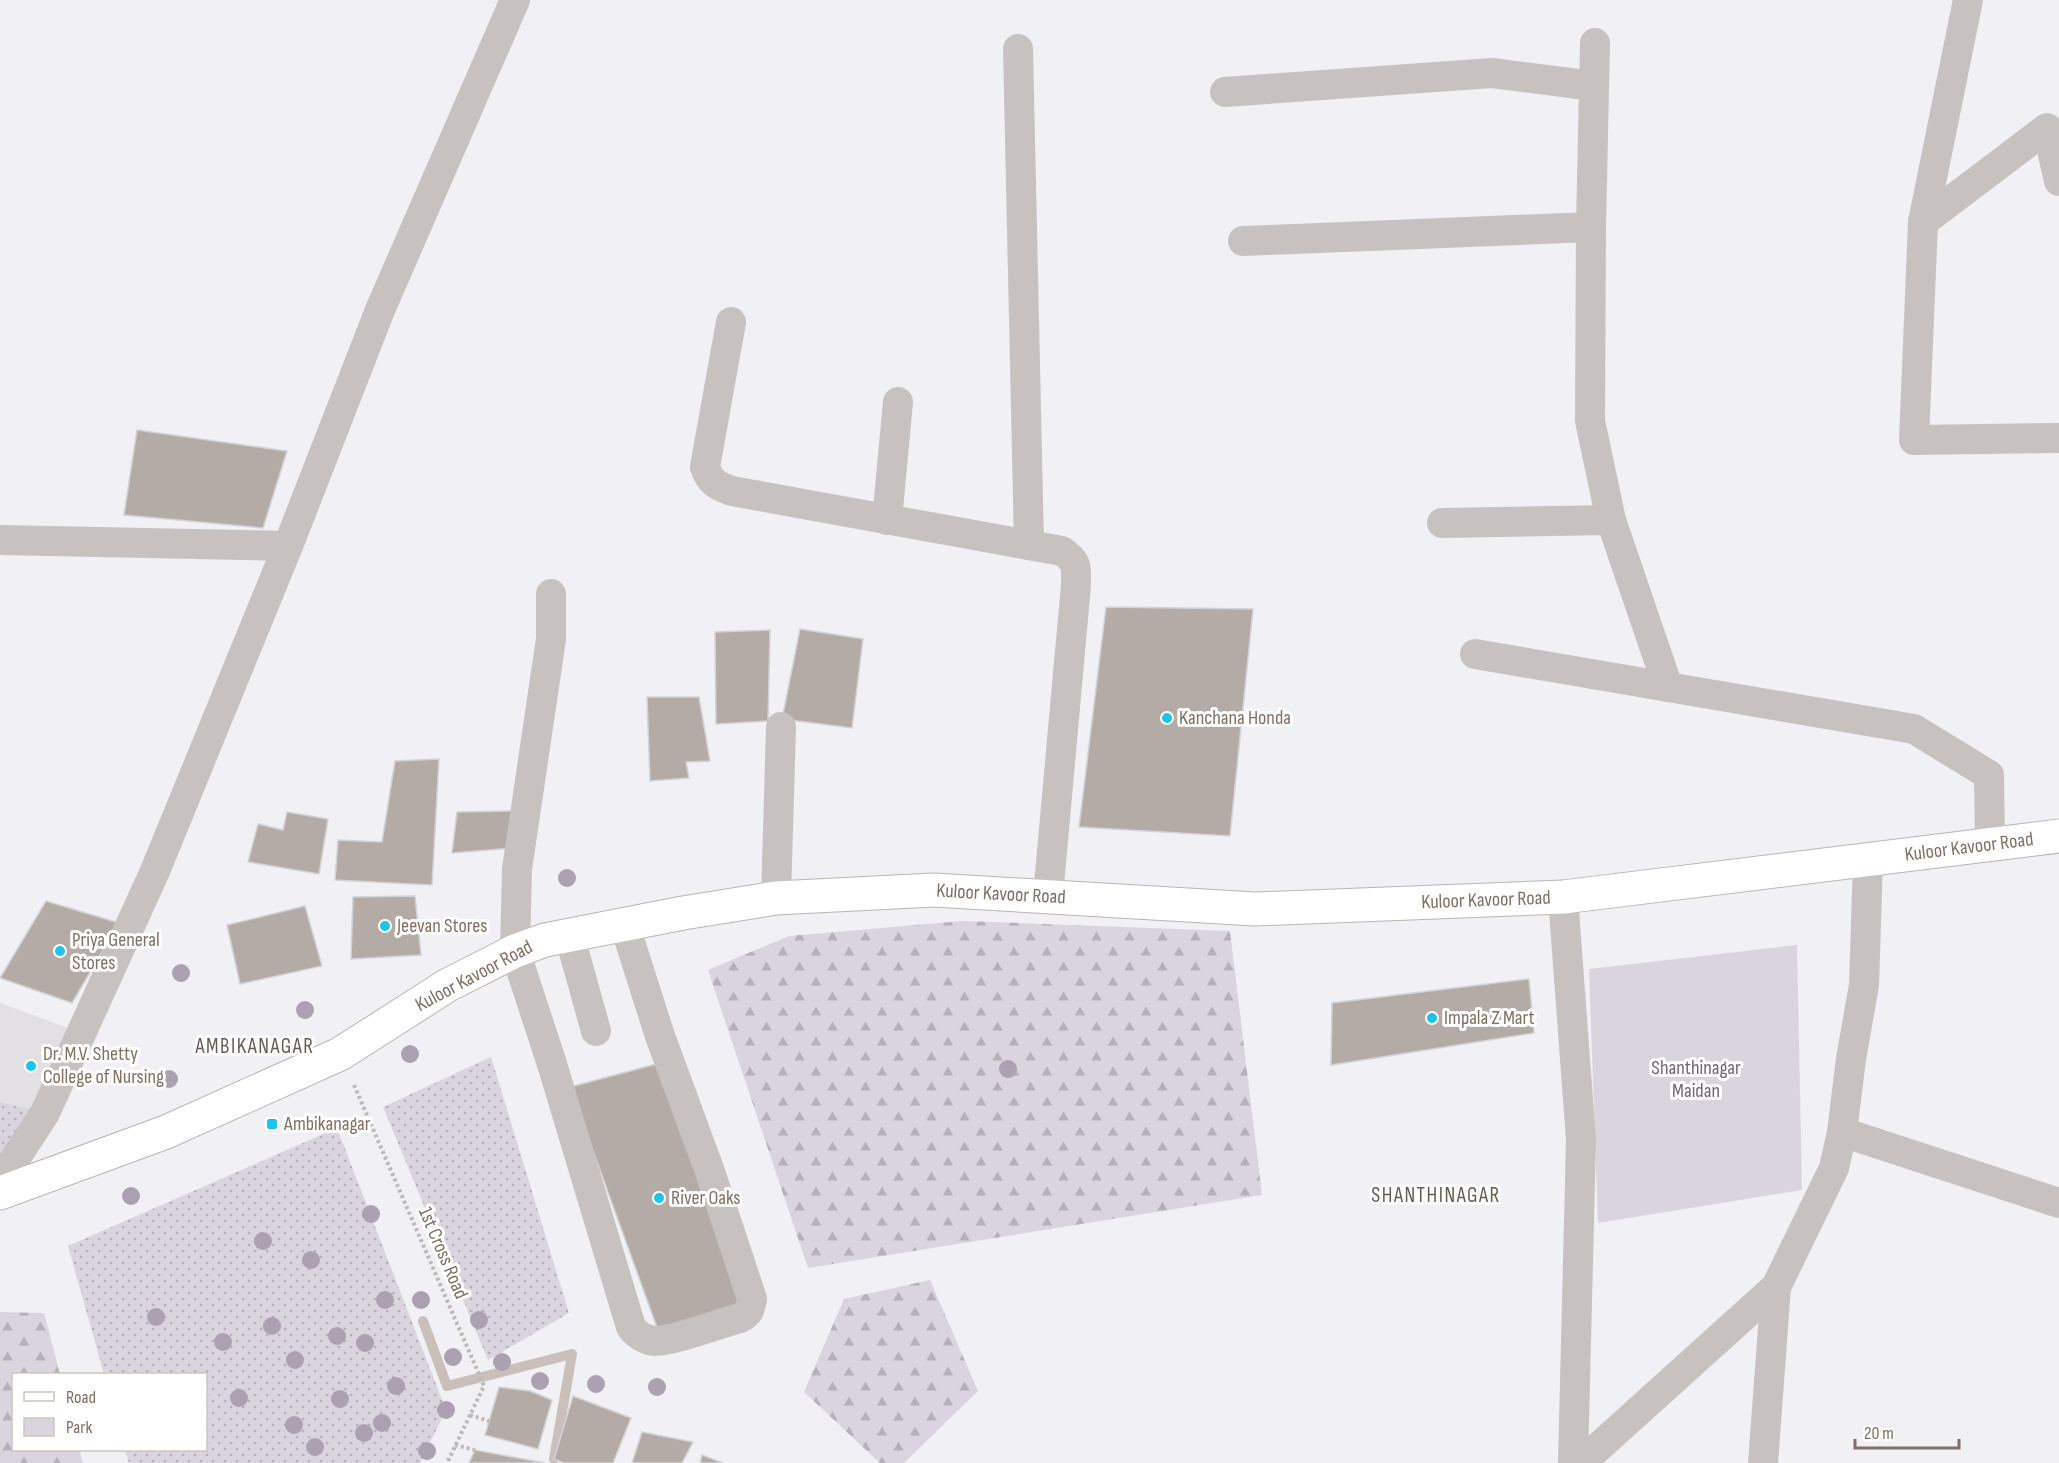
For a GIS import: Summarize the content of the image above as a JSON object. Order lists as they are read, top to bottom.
{
  "streets": {
    "main road": ["Kuloor Kavoor Road"],
    "path": ["1st Cross Road"]
  },
  "crossings": [
    ["Kuloor Kavoor Road", "1st Cross Road"]
  ],
  "districts": ["AMBIKANAGAR", "SHANTHINAGAR"],
  "parks": ["Shanthinagar Maidan"],
  "places": {
    "other": [
      "Kanchana Honda",
      "Jeevan Stores",
      "Priya General Stores",
      "Impala Z Mart",
      "Dr. M.V. Shetty College of Nursing",
      "River Oaks"
    ],
    "transit": ["Ambikanagar"]
  },
  "legend": ["Road", "Park"],
  "scale_bar": "20 m"
}
